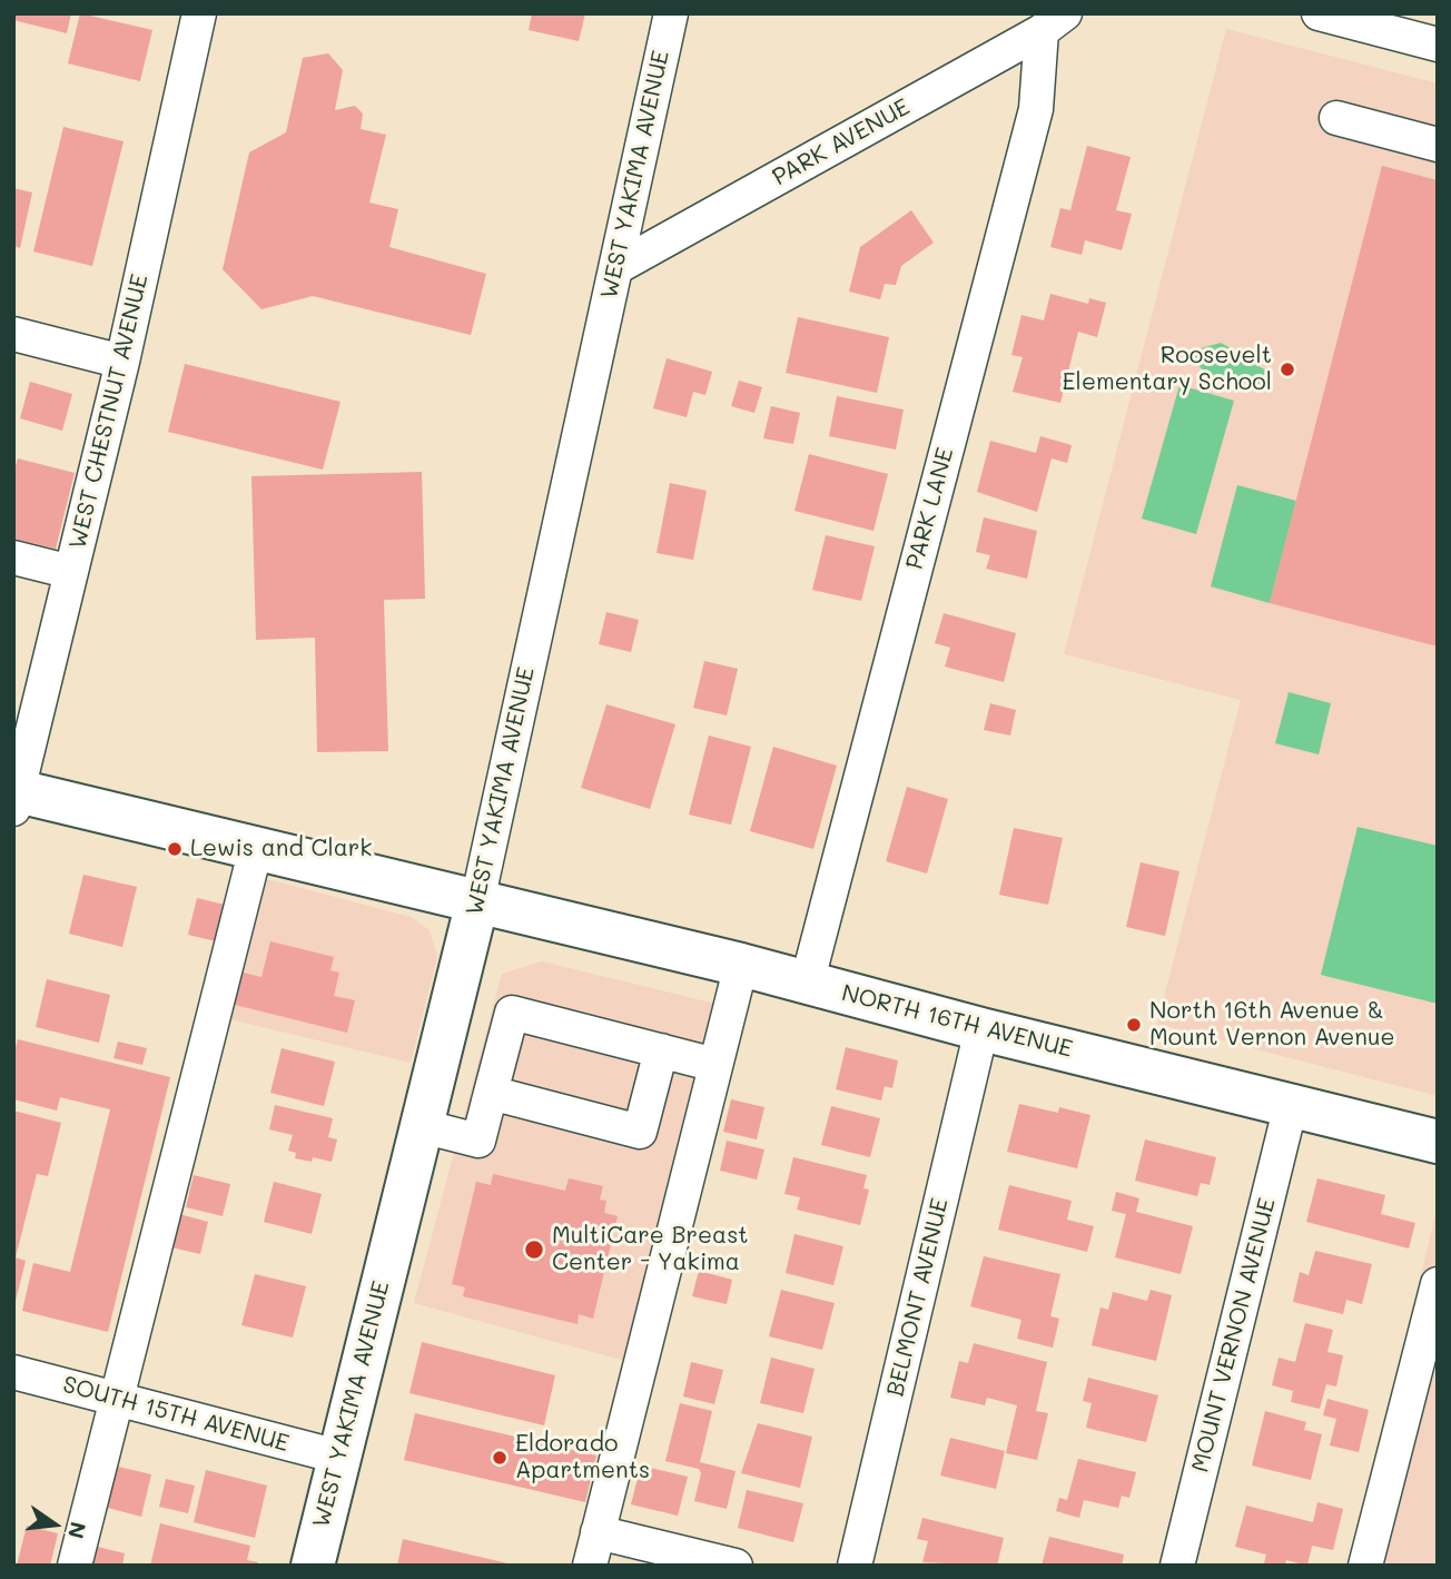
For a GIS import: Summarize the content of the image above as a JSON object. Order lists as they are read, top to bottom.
{
  "streets": {
    "main road": ["WEST YAKIMA AVENUE", "NORTH 16TH AVENUE"],
    "street": [
      "PARK AVENUE",
      "WEST CHESTNUT AVENUE",
      "PARK LANE",
      "BELMONT AVENUE",
      "MOUNT VERNON AVENUE",
      "SOUTH 15TH AVENUE"
    ]
  },
  "crossings": [
    ["PARK AVENUE", "WEST YAKIMA AVENUE"],
    ["PARK AVENUE", "PARK LANE"],
    ["WEST YAKIMA AVENUE", "NORTH 16TH AVENUE"],
    ["WEST YAKIMA AVENUE", "SOUTH 15TH AVENUE"],
    ["WEST CHESTNUT AVENUE", "NORTH 16TH AVENUE"],
    ["PARK LANE", "NORTH 16TH AVENUE"],
    ["NORTH 16TH AVENUE", "BELMONT AVENUE"],
    ["NORTH 16TH AVENUE", "MOUNT VERNON AVENUE"]
  ],
  "places": [
    "Roosevelt Elementary School",
    "Lewis and Clark",
    "North 16th Avenue & Mount Vernon Avenue",
    "MultiCare Breast Center - Yakima",
    "Eldorado Apartments"
  ],
  "north": "right"
}
